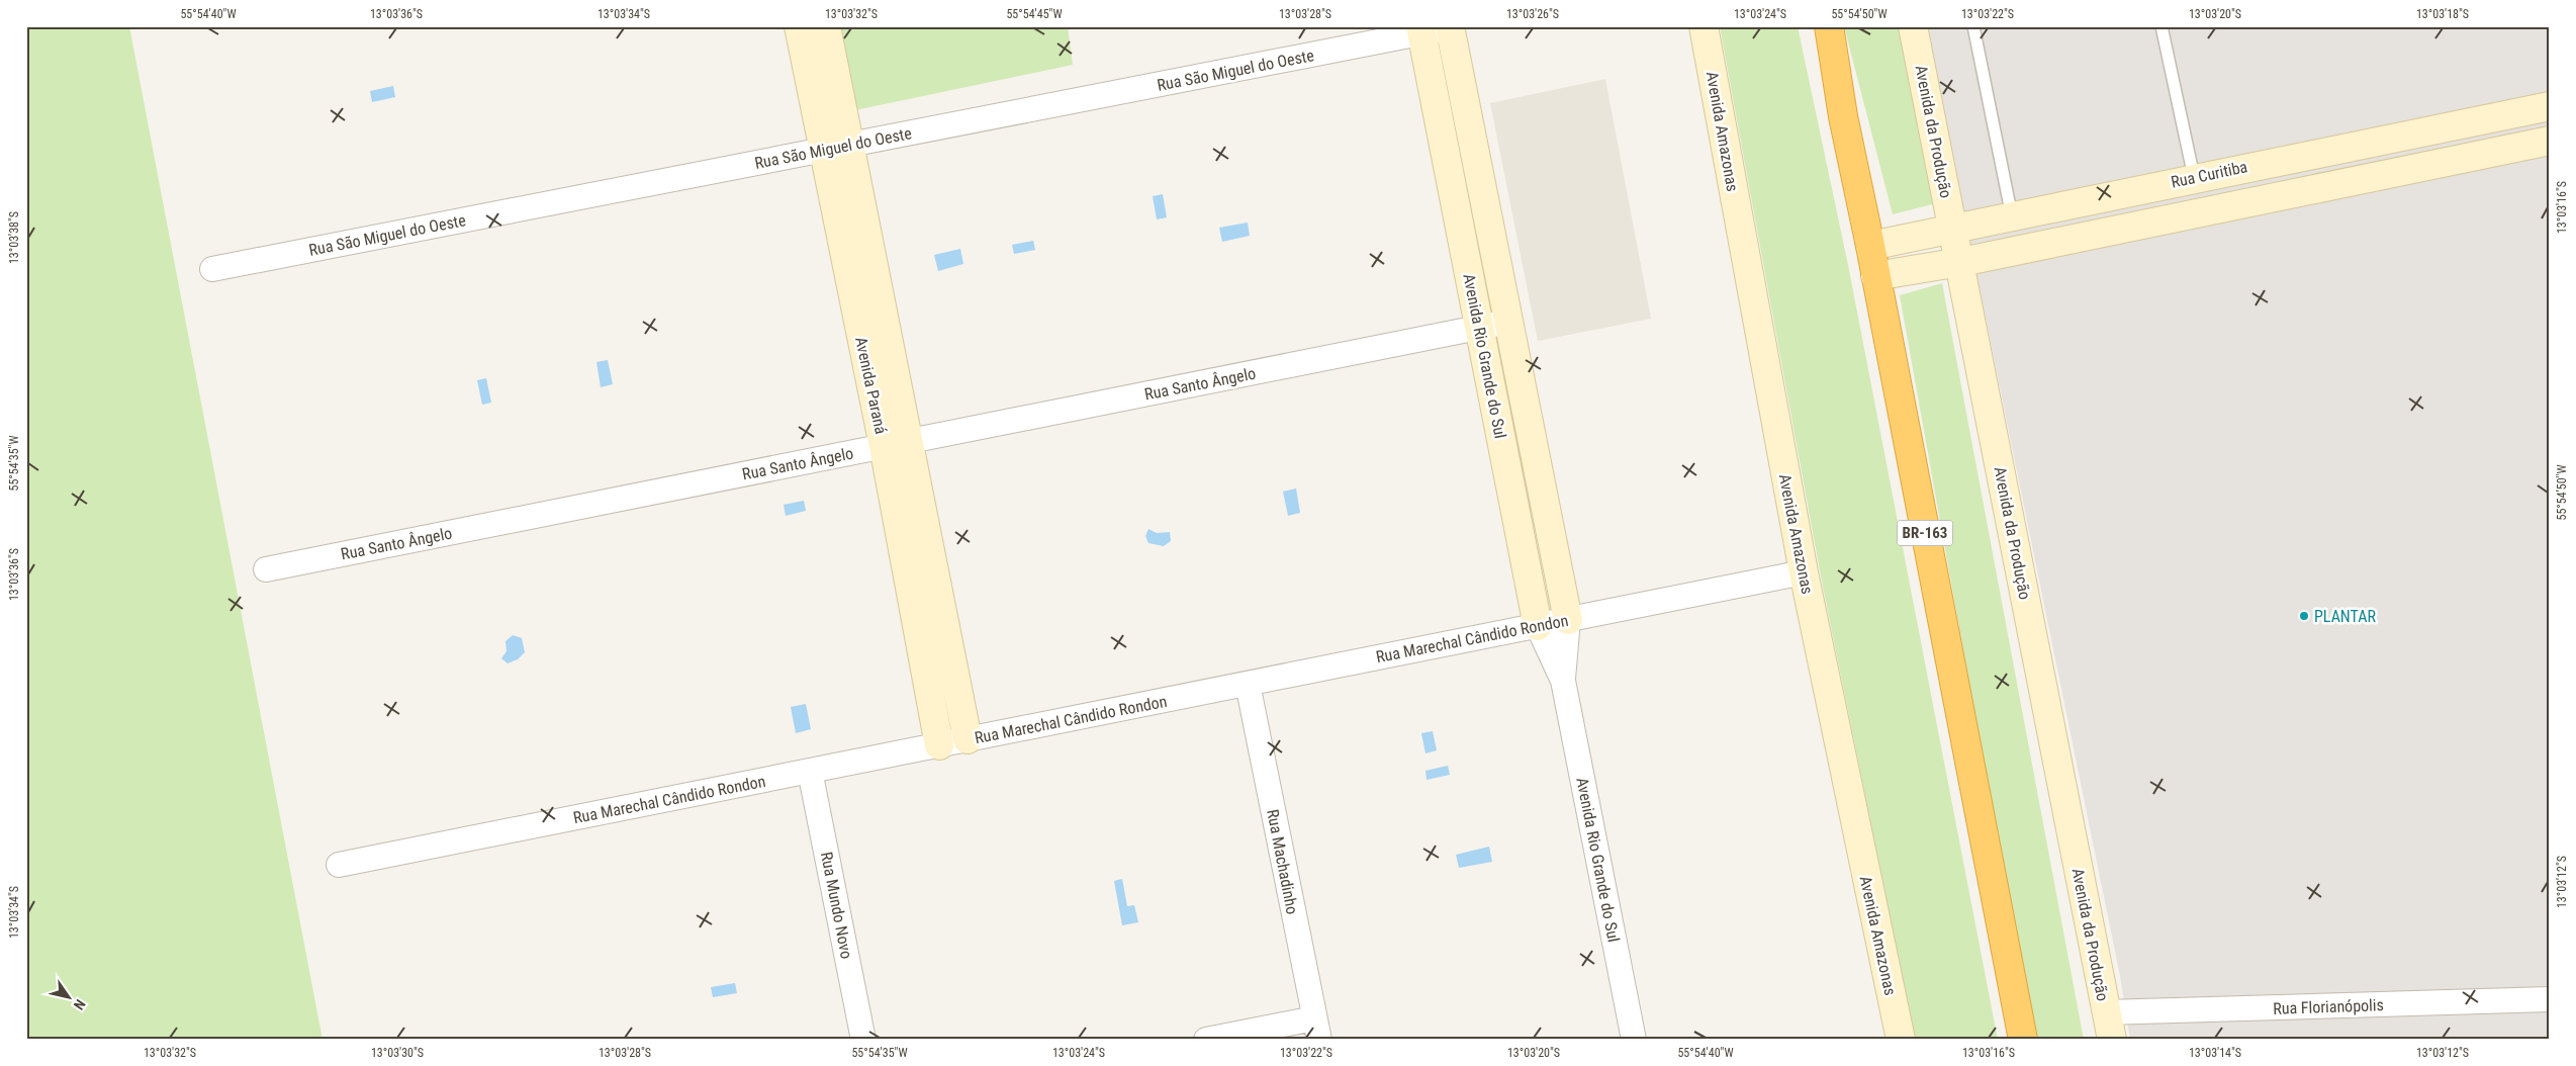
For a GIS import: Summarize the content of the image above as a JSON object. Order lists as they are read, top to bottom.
{
  "streets": {
    "highway": ["BR-163"],
    "street": [
      "Rua São Miguel do Oeste",
      "Avenida Amazonas",
      "Avenida da Produção",
      "Rua Curitiba",
      "Avenida Rio Grande do Sul",
      "Rua Santo Ângelo",
      "Avenida Paraná",
      "Rua Marechal Cândido Rondon",
      "Rua Machadinho",
      "Rua Mundo Novo",
      "Rua Florianópolis"
    ]
  },
  "crossings": [
    ["Rua São Miguel do Oeste", "Avenida Rio Grande do Sul"],
    ["Rua São Miguel do Oeste", "Avenida Paraná"],
    ["Avenida Amazonas", "Rua Marechal Cândido Rondon"],
    ["Avenida da Produção", "Rua Curitiba"],
    ["Avenida da Produção", "Rua Florianópolis"],
    ["Rua Curitiba", "BR-163"],
    ["Avenida Rio Grande do Sul", "Rua Santo Ângelo"],
    ["Avenida Rio Grande do Sul", "Rua Marechal Cândido Rondon"],
    ["Rua Santo Ângelo", "Avenida Paraná"],
    ["Avenida Paraná", "Rua Marechal Cândido Rondon"],
    ["Rua Marechal Cândido Rondon", "Rua Machadinho"],
    ["Rua Marechal Cândido Rondon", "Rua Mundo Novo"]
  ],
  "places": ["PLANTAR"],
  "north": "bottom right",
  "coordinates": [
    "55°54'40\"W",
    "13°03'36\"S",
    "13°03'34\"S",
    "13°03'32\"S",
    "55°54'45\"W",
    "13°03'28\"S",
    "13°03'26\"S",
    "13°03'24\"S",
    "55°54'50\"W",
    "13°03'22\"S",
    "13°03'20\"S",
    "13°03'18\"S",
    "13°03'16\"S",
    "13°03'38\"S",
    "55°54'35\"W",
    "13°03'12\"S",
    "13°03'30\"S",
    "13°03'14\"S"
  ]
}
